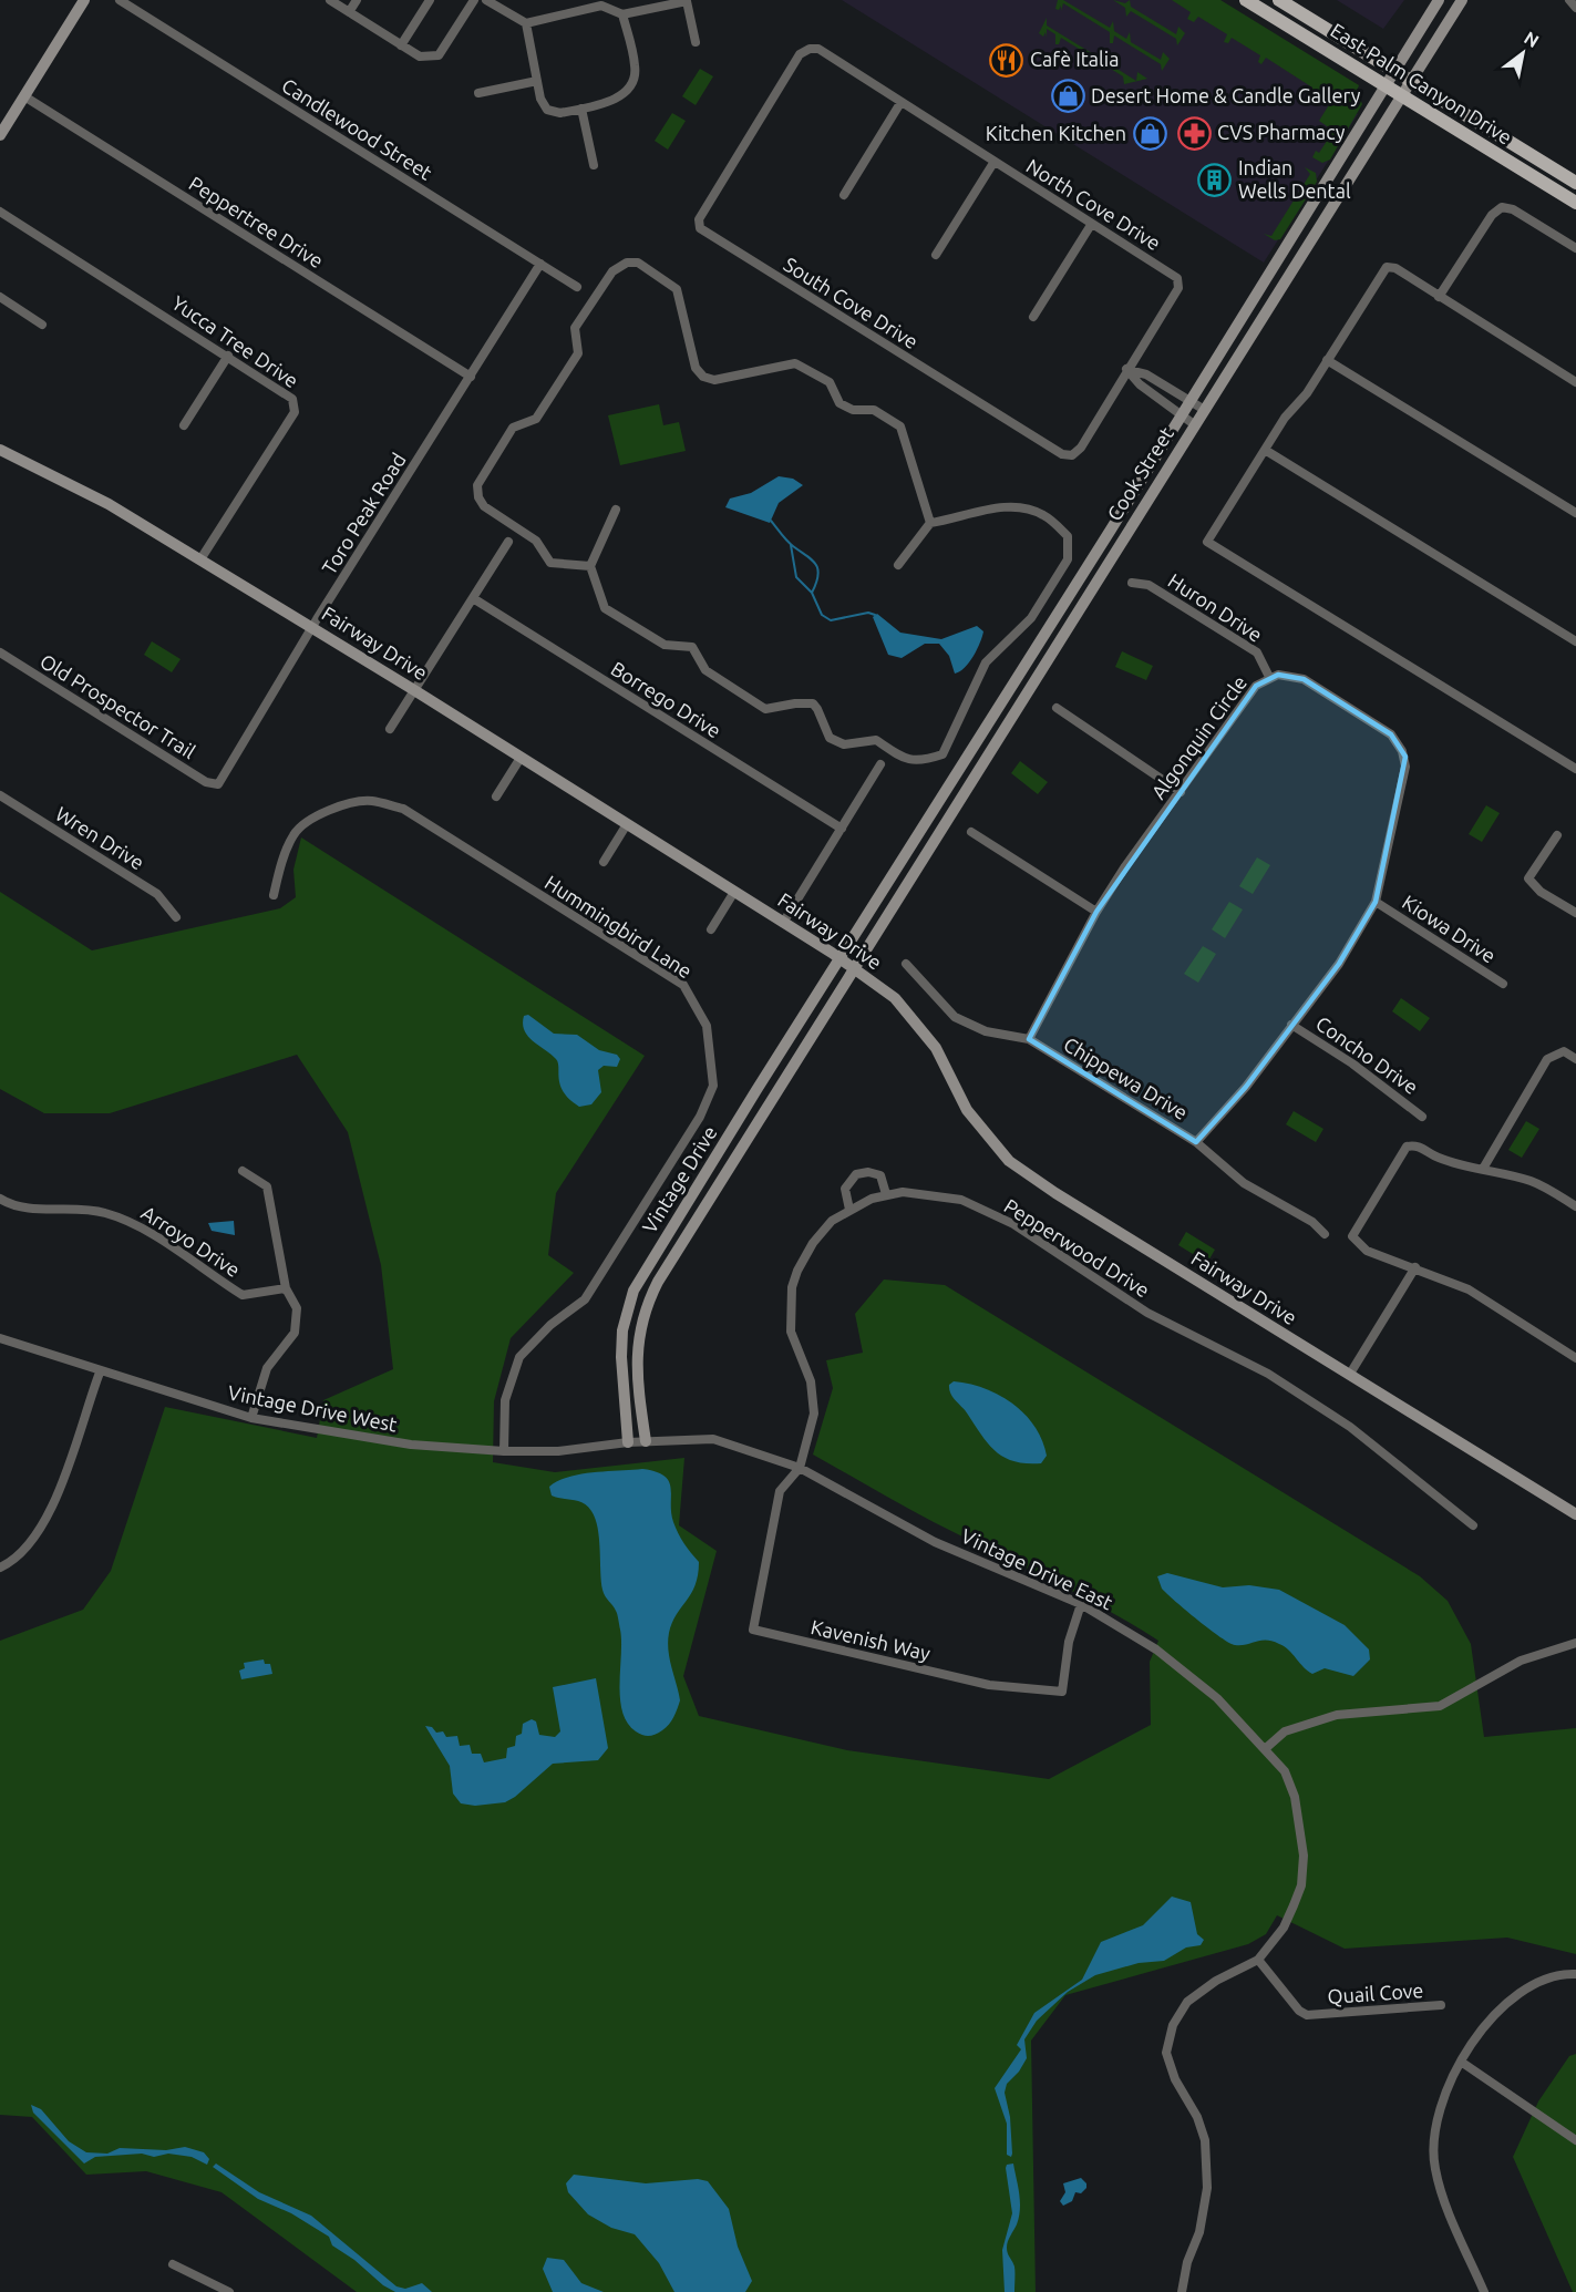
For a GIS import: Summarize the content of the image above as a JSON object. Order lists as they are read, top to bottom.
{
  "streets": {
    "main road": ["East Palm Canyon Drive"],
    "street": [
      "Candlewood Street",
      "North Cove Drive",
      "Peppertree Drive",
      "South Cove Drive",
      "Yucca Tree Drive",
      "Cook Street",
      "Toro Peak Road",
      "Huron Drive",
      "Fairway Drive",
      "Borrego Drive",
      "Old Prospector Trail",
      "Algonquin Circle",
      "Wren Drive",
      "Hummingbird Lane",
      "Kiowa Drive",
      "Concho Drive",
      "Chippewa Drive",
      "Vintage Drive",
      "Arroyo Drive",
      "Pepperwood Drive",
      "Vintage Drive West",
      "Vintage Drive East",
      "Kavenish Way",
      "Quail Cove"
    ]
  },
  "crossings": [
    ["East Palm Canyon Drive", "Cook Street"],
    ["Candlewood Street", "Toro Peak Road"],
    ["North Cove Drive", "South Cove Drive"],
    ["Peppertree Drive", "Toro Peak Road"],
    ["Yucca Tree Drive", "Fairway Drive"],
    ["Cook Street", "Fairway Drive"],
    ["Cook Street", "Vintage Drive"],
    ["Toro Peak Road", "Fairway Drive"],
    ["Toro Peak Road", "Old Prospector Trail"],
    ["Huron Drive", "Algonquin Circle"],
    ["Fairway Drive", "Vintage Drive"],
    ["Algonquin Circle", "Kiowa Drive"],
    ["Algonquin Circle", "Concho Drive"],
    ["Algonquin Circle", "Chippewa Drive"],
    ["Hummingbird Lane", "Vintage Drive West"],
    ["Vintage Drive", "Vintage Drive West"],
    ["Vintage Drive", "Vintage Drive East"],
    ["Pepperwood Drive", "Vintage Drive East"],
    ["Pepperwood Drive", "Kavenish Way"],
    ["Vintage Drive West", "Vintage Drive East"],
    ["Vintage Drive East", "Kavenish Way"],
    ["Vintage Drive East", "Quail Cove"]
  ],
  "places": {
    "restaurant": ["Cafè Italia"],
    "shop": ["Desert Home & Candle Gallery", "Kitchen Kitchen"],
    "pharmacy": ["CVS Pharmacy"],
    "building": ["Indian Wells Dental"]
  },
  "north": "top right"
}
